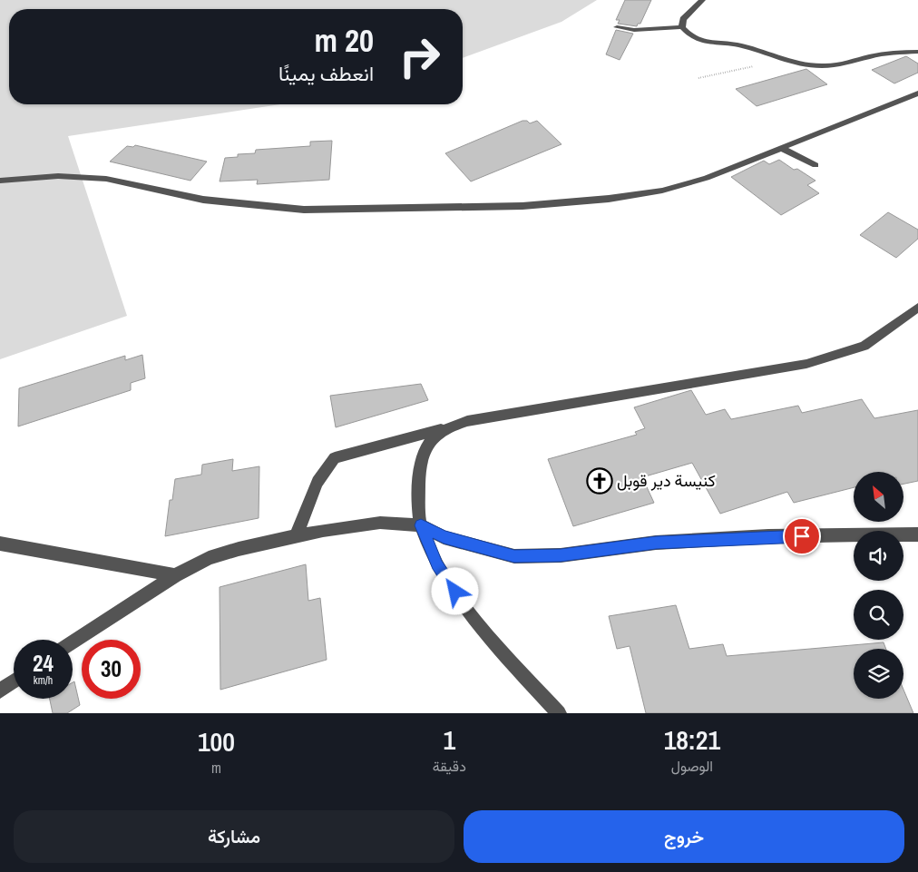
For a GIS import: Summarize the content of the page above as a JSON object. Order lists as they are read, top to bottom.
{
  "places": {
    "church": ["كنيسة دير قوبل"]
  },
  "north": "top left",
  "page": {
    "turn": ["20 m", "انعطف يمينًا"],
    "speed": "24 km/h",
    "limit": "30",
    "eta": [
      "18:21",
      "الوصول",
      "1",
      "دقيقة",
      "100",
      "m"
    ],
    "buttons": ["خروج", "مشاركة"]
  }
}
